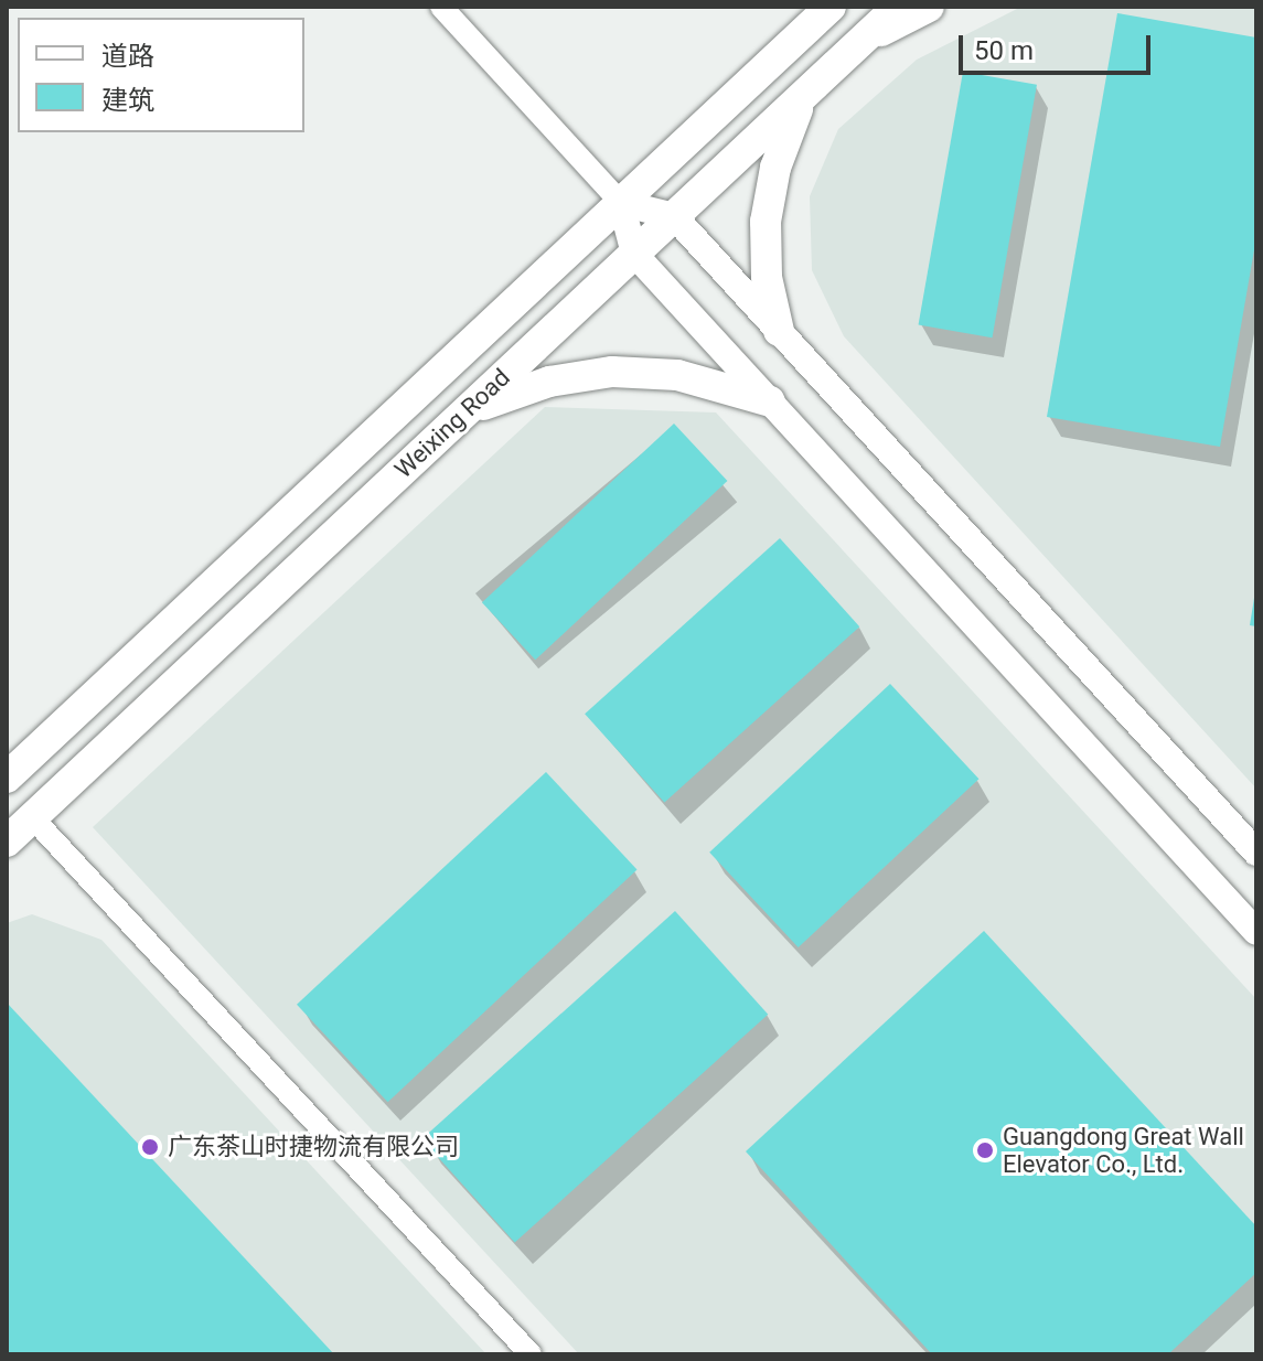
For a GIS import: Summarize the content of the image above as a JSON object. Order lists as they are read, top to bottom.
{
  "streets": {
    "main road": ["Weixing Road"]
  },
  "places": ["广东茶山时捷物流有限公司", "Guangdong Great Wall Elevator Co., Ltd."],
  "legend": ["道路", "建筑"],
  "scale_bar": "50 m"
}
